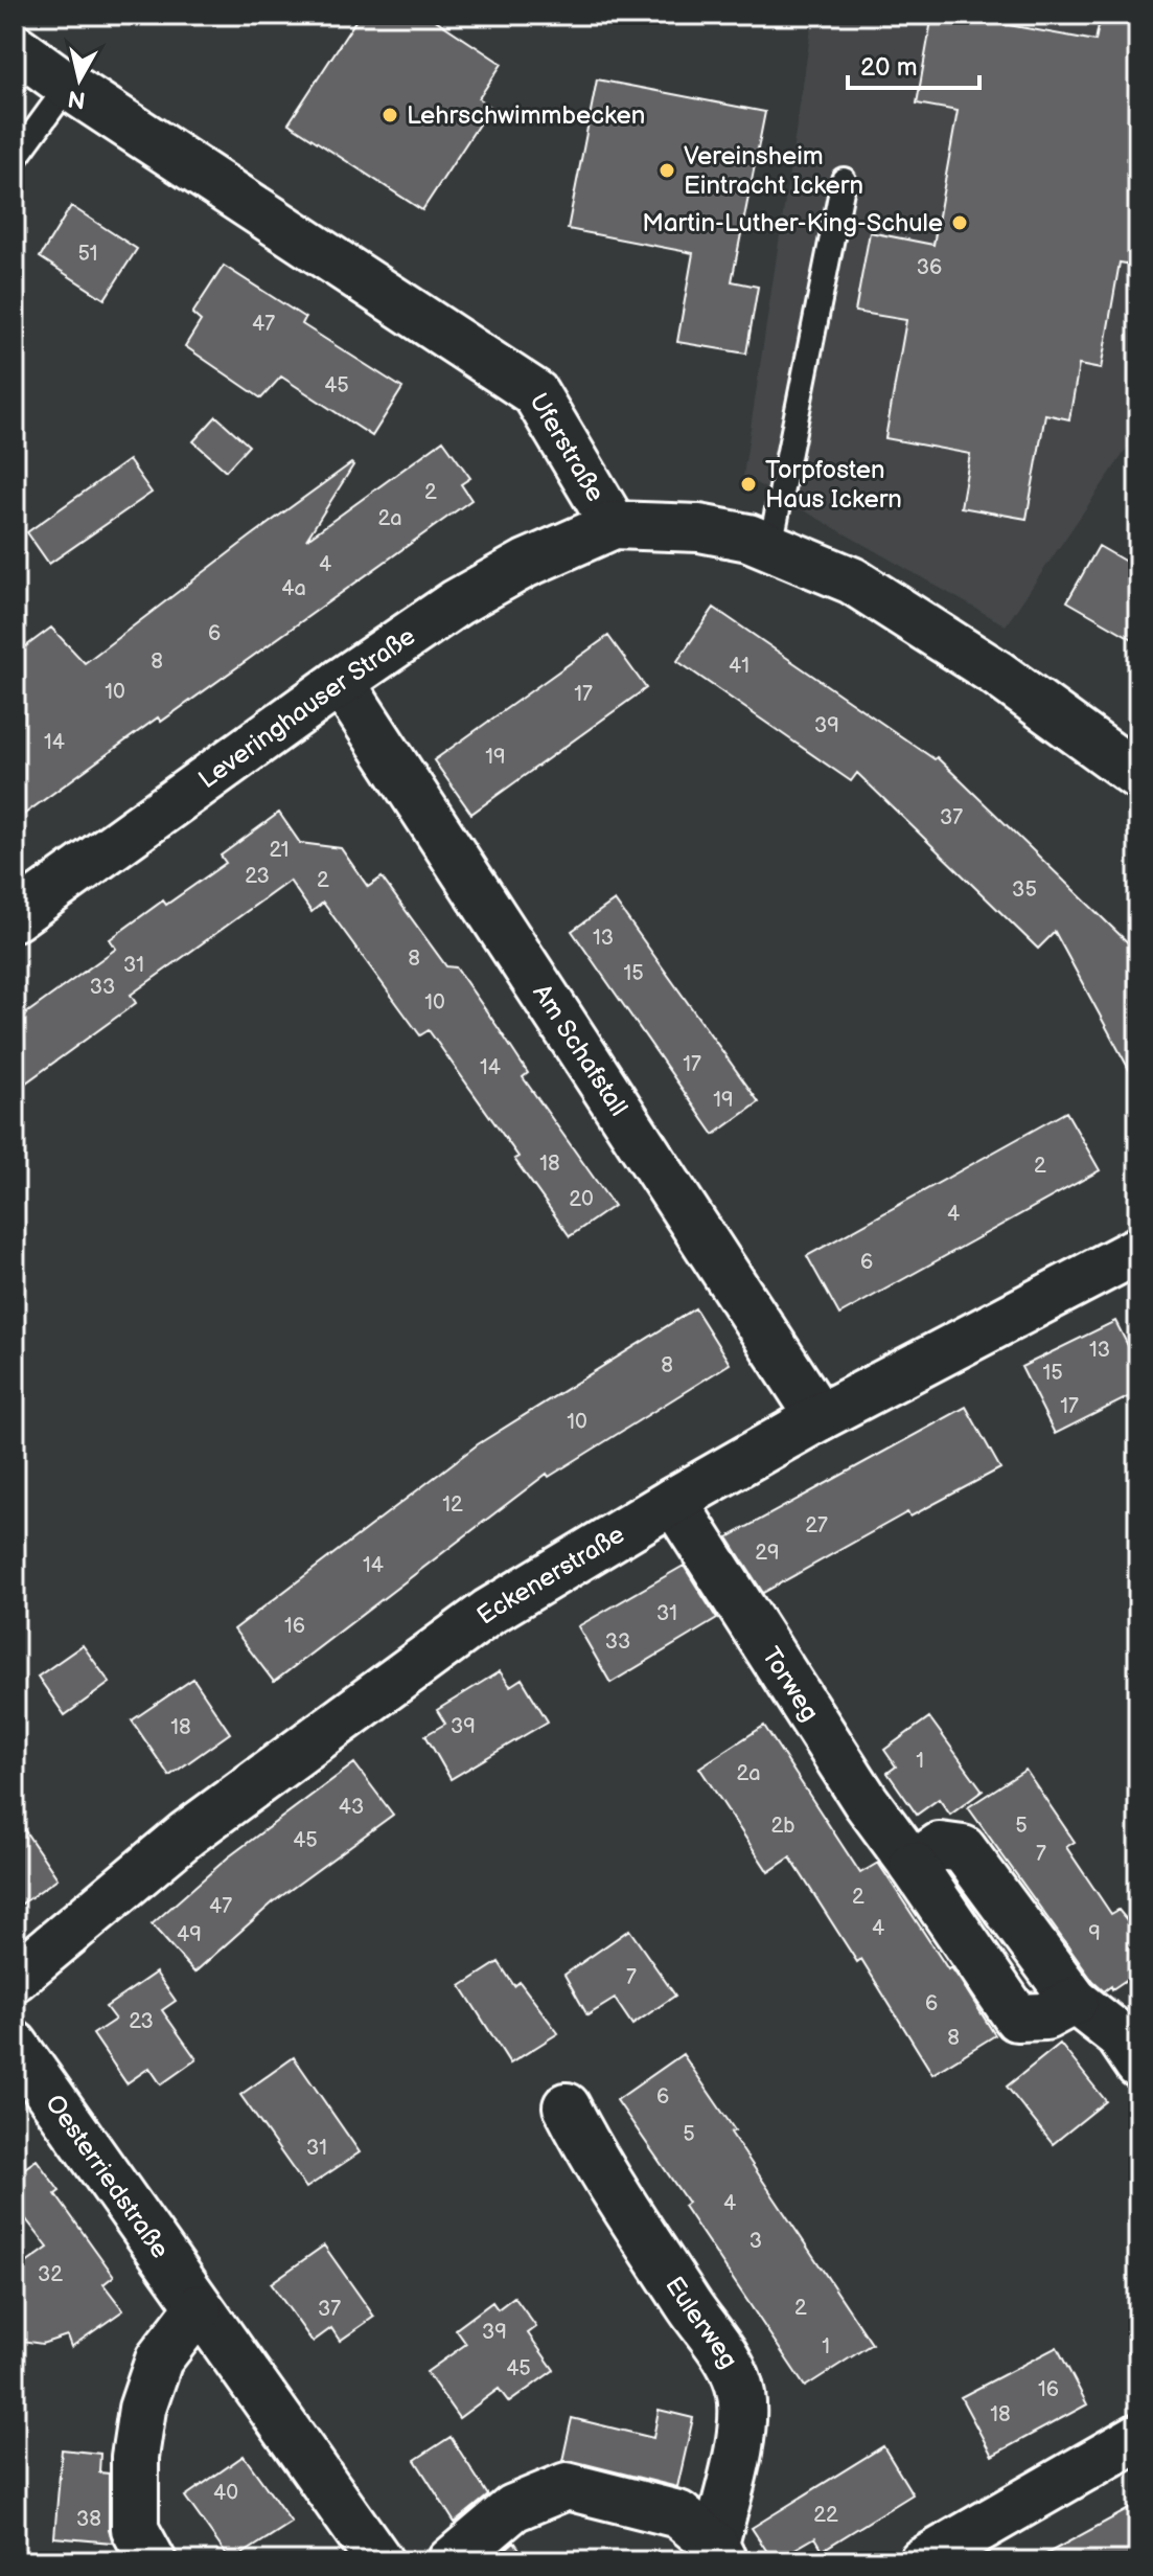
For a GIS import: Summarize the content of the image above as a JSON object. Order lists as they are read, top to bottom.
{
  "streets": {
    "street": [
      "Uferstraße",
      "Leveringhauser Straße",
      "Am Schafstall",
      "Eckenerstraße",
      "Torweg",
      "Oesterriedstraße",
      "Eulerweg"
    ]
  },
  "crossings": [
    ["Uferstraße", "Leveringhauser Straße"],
    ["Leveringhauser Straße", "Am Schafstall"],
    ["Am Schafstall", "Eckenerstraße"],
    ["Eckenerstraße", "Torweg"]
  ],
  "places": [
    "Lehrschwimmbecken",
    "Vereinsheim Eintracht Ickern",
    "Martin-Luther-King-Schule",
    "Torpfosten Haus Ickern"
  ],
  "house_numbers": [
    "51",
    "36",
    "47",
    "45",
    "2",
    "2a",
    "4",
    "4a",
    "6",
    "8",
    "41",
    "10",
    "17",
    "39",
    "14",
    "19",
    "37",
    "21",
    "23",
    "2",
    "35",
    "13",
    "8",
    "31",
    "15",
    "33",
    "10",
    "17",
    "14",
    "19",
    "18",
    "2",
    "20",
    "4",
    "6",
    "13",
    "8",
    "15",
    "17",
    "10",
    "12",
    "27",
    "29",
    "14",
    "31",
    "16",
    "33",
    "39",
    "18",
    "1",
    "2a",
    "43",
    "2b",
    "5",
    "45",
    "7",
    "2",
    "47",
    "4",
    "9",
    "49",
    "7",
    "6",
    "23",
    "8",
    "6",
    "5",
    "31",
    "4",
    "3",
    "32",
    "2",
    "37",
    "39",
    "1",
    "45",
    "16",
    "18",
    "40",
    "22",
    "38"
  ],
  "scale_bar": "20 m",
  "north": "bottom"
}
